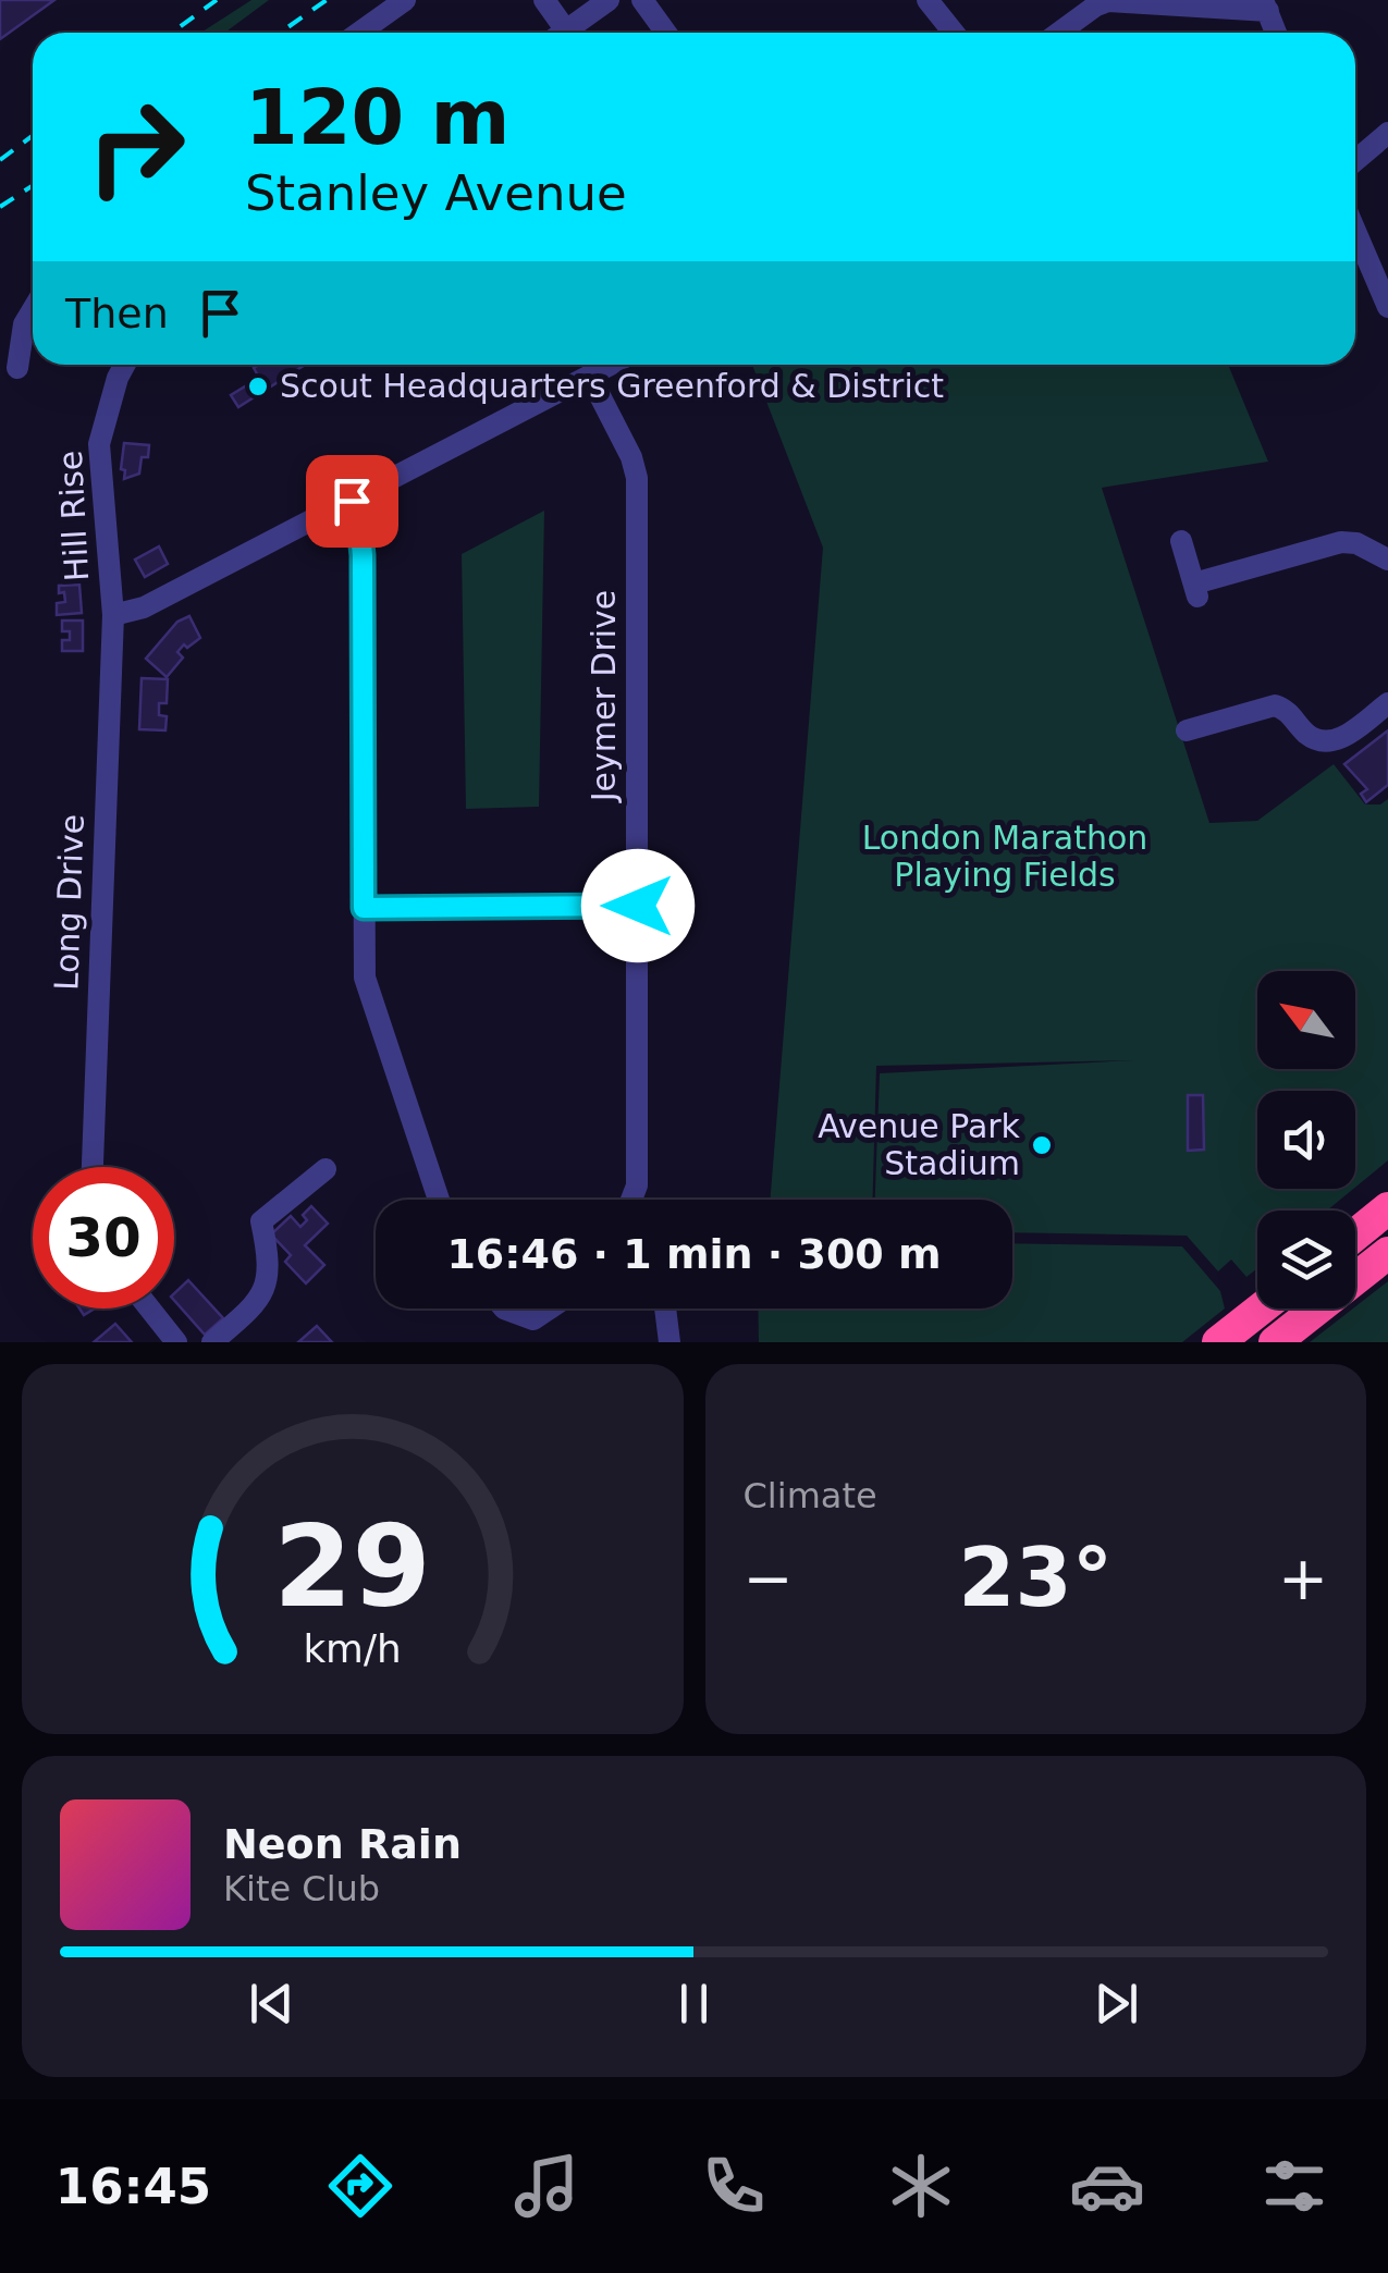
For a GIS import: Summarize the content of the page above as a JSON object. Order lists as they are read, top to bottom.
{
  "streets": {
    "street": ["Hill Rise", "Jeymer Drive", "Long Drive"]
  },
  "crossings": [
    ["Hill Rise", "Long Drive"]
  ],
  "parks": ["London Marathon Playing Fields"],
  "places": ["Scout Headquarters Greenford & District", "Avenue Park Stadium"],
  "north": "top left",
  "page": {
    "turn": ["120 m", "Stanley Avenue"],
    "then": "Then",
    "limit": "30",
    "trip": "16:46 · 1 min · 300 m",
    "tile": "Climate",
    "heat": ["−", "23°", "+"],
    "song": ["Neon Rain", "Kite Club"],
    "tabs": "16:45",
    "gauge": ["29", "km/h"]
  }
}
